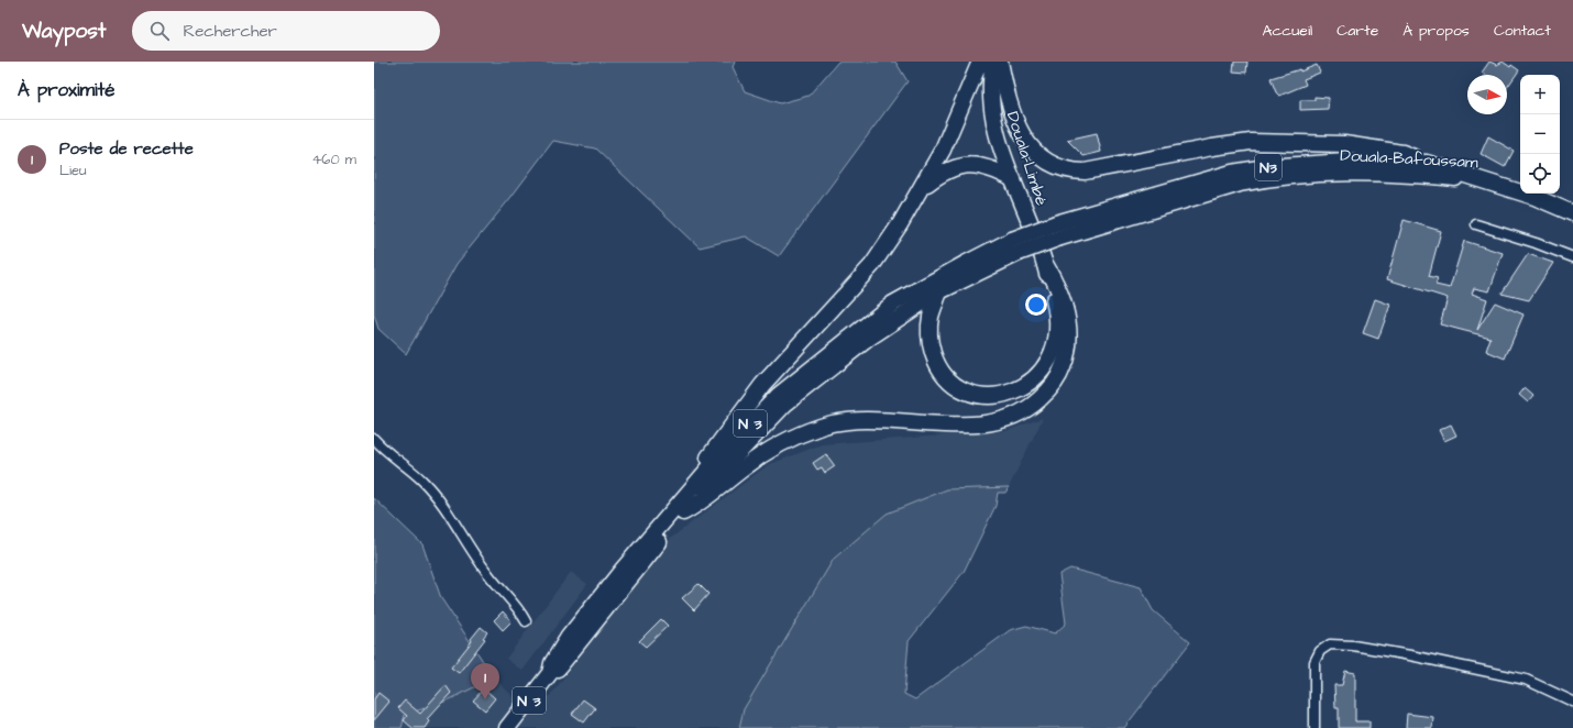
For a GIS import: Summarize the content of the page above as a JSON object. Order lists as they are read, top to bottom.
{
  "streets": {
    "highway": [
      "Douala-Limbé",
      "Douala-Bafoussam",
      "N3",
      "N 3"
    ]
  },
  "crossings": [
    ["Douala-Bafoussam", "N 3"]
  ],
  "north": "right",
  "page": {
    "header": "Waypost",
    "search": "Rechercher",
    "nav": [
      "Accueil",
      "Carte",
      "À propos",
      "Contact"
    ],
    "heading": "À proximité",
    "map_buttons": ["+", "−"],
    "list": [
      {
        "mark": "1",
        "name": "Poste de recette",
        "note": "Lieu",
        "value": "460 m"
      }
    ],
    "pins": "1"
  }
}
